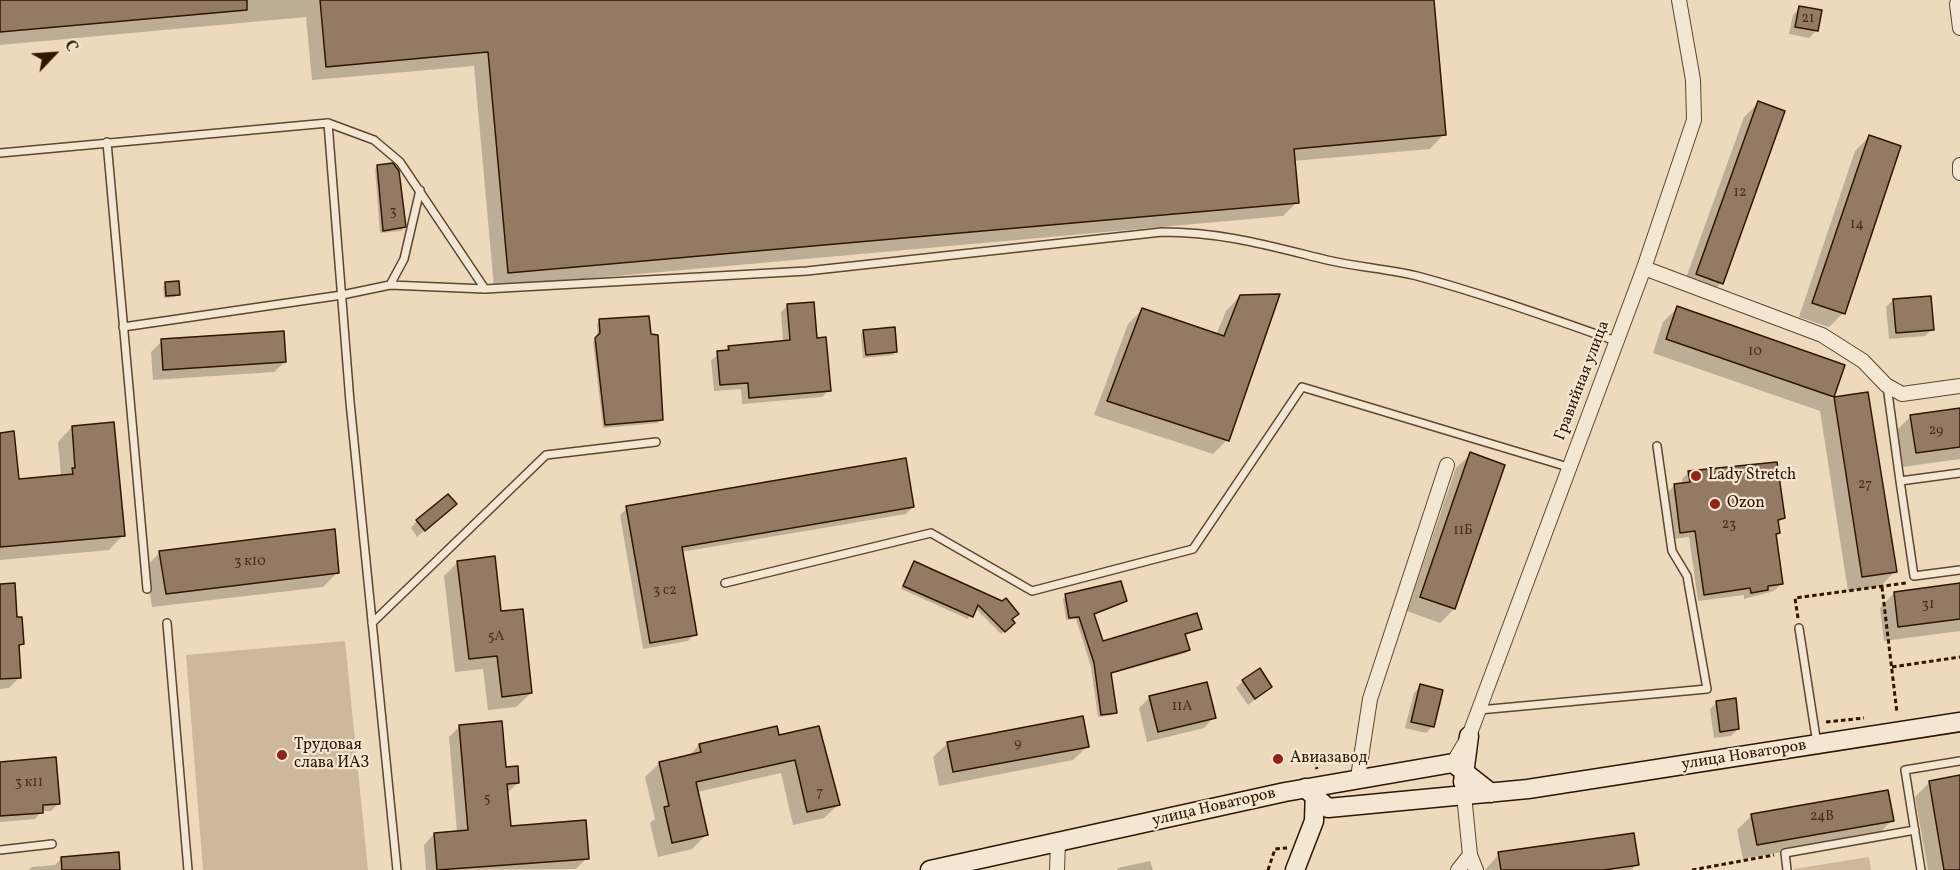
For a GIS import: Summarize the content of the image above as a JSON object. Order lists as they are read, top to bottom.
{
  "streets": {
    "main road": ["улица Новаторов"],
    "street": ["Гравийная улица"]
  },
  "crossings": [
    ["Гравийная улица", "улица Новаторов"]
  ],
  "places": [
    "Lady Stretch",
    "Ozon",
    "Трудовая слава ИАЗ",
    "Авиазавод"
  ],
  "house_numbers": [
    "21",
    "12",
    "3",
    "14",
    "10",
    "29",
    "27",
    "23",
    "11Б",
    "3 к10",
    "3 с2",
    "31",
    "5А",
    "11А",
    "9",
    "3 к11",
    "7",
    "5",
    "24В"
  ],
  "north": "top right"
}
